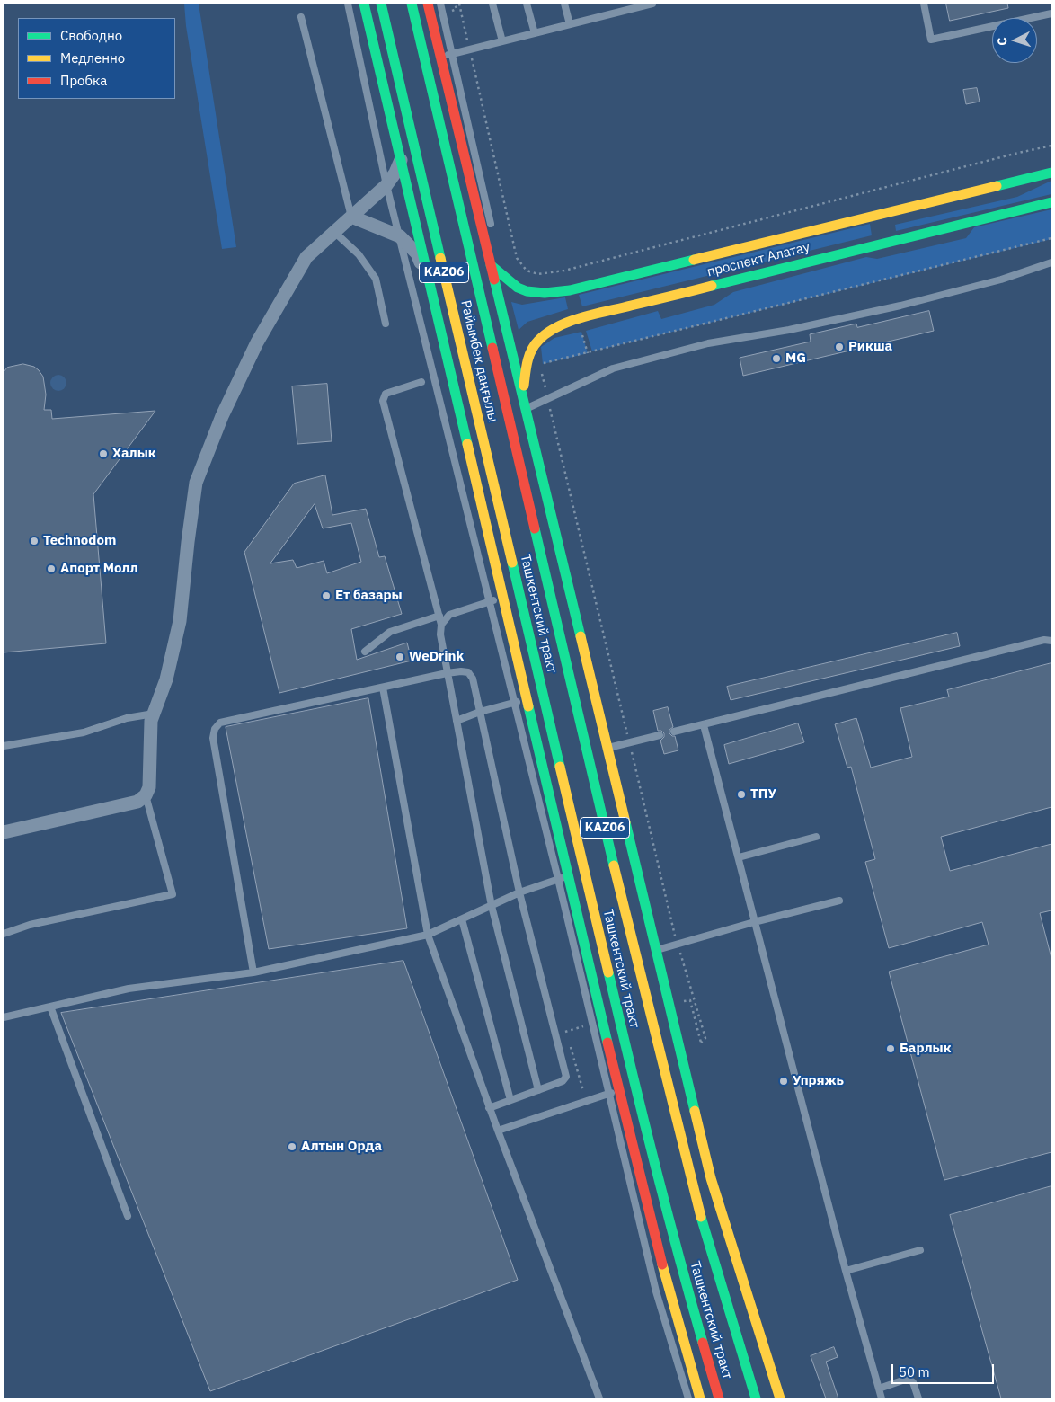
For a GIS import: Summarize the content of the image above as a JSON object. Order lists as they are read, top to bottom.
{
  "streets": {
    "main road": [
      "проспект Алатау",
      "KАZ06",
      "Райымбек даңғылы",
      "Ташкентский тракт"
    ]
  },
  "crossings": [
    ["Райымбек даңғылы", "Ташкентский тракт"]
  ],
  "places": [
    "Рикша",
    "MG",
    "Халык",
    "Technodom",
    "Апорт Молл",
    "Ет базары",
    "WeDrink",
    "ТПУ",
    "Барлык",
    "Упряжь",
    "Алтын Орда"
  ],
  "legend": ["Свободно", "Медленно", "Пробка"],
  "scale_bar": "50 m",
  "north": "left"
}
